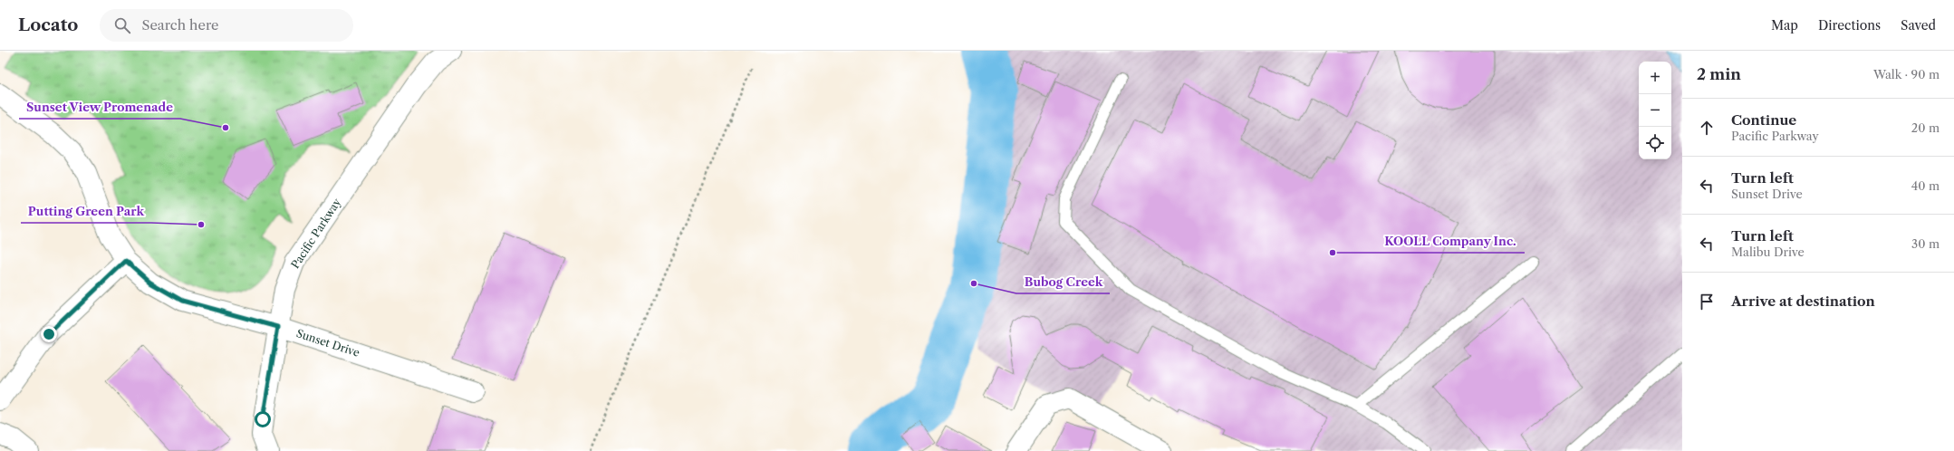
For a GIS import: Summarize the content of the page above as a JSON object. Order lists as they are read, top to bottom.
{
  "streets": {
    "street": ["Pacific Parkway", "Sunset Drive"]
  },
  "crossings": [
    ["Pacific Parkway", "Sunset Drive"]
  ],
  "places": [
    "Sunset View Promenade",
    "Putting Green Park",
    "KOOLL Company Inc.",
    "Bubog Creek"
  ],
  "page": {
    "header": "Locato",
    "search": "Search here",
    "nav": ["Map", "Directions", "Saved"],
    "heading": ["2 min", "Walk · 90 m"],
    "map_buttons": ["+", "−"],
    "list": [
      ["Continue", "Pacific Parkway", "20 m"],
      ["Turn left", "Sunset Drive", "40 m"],
      ["Turn left", "Malibu Drive", "30 m"],
      "Arrive at destination"
    ]
  }
}
